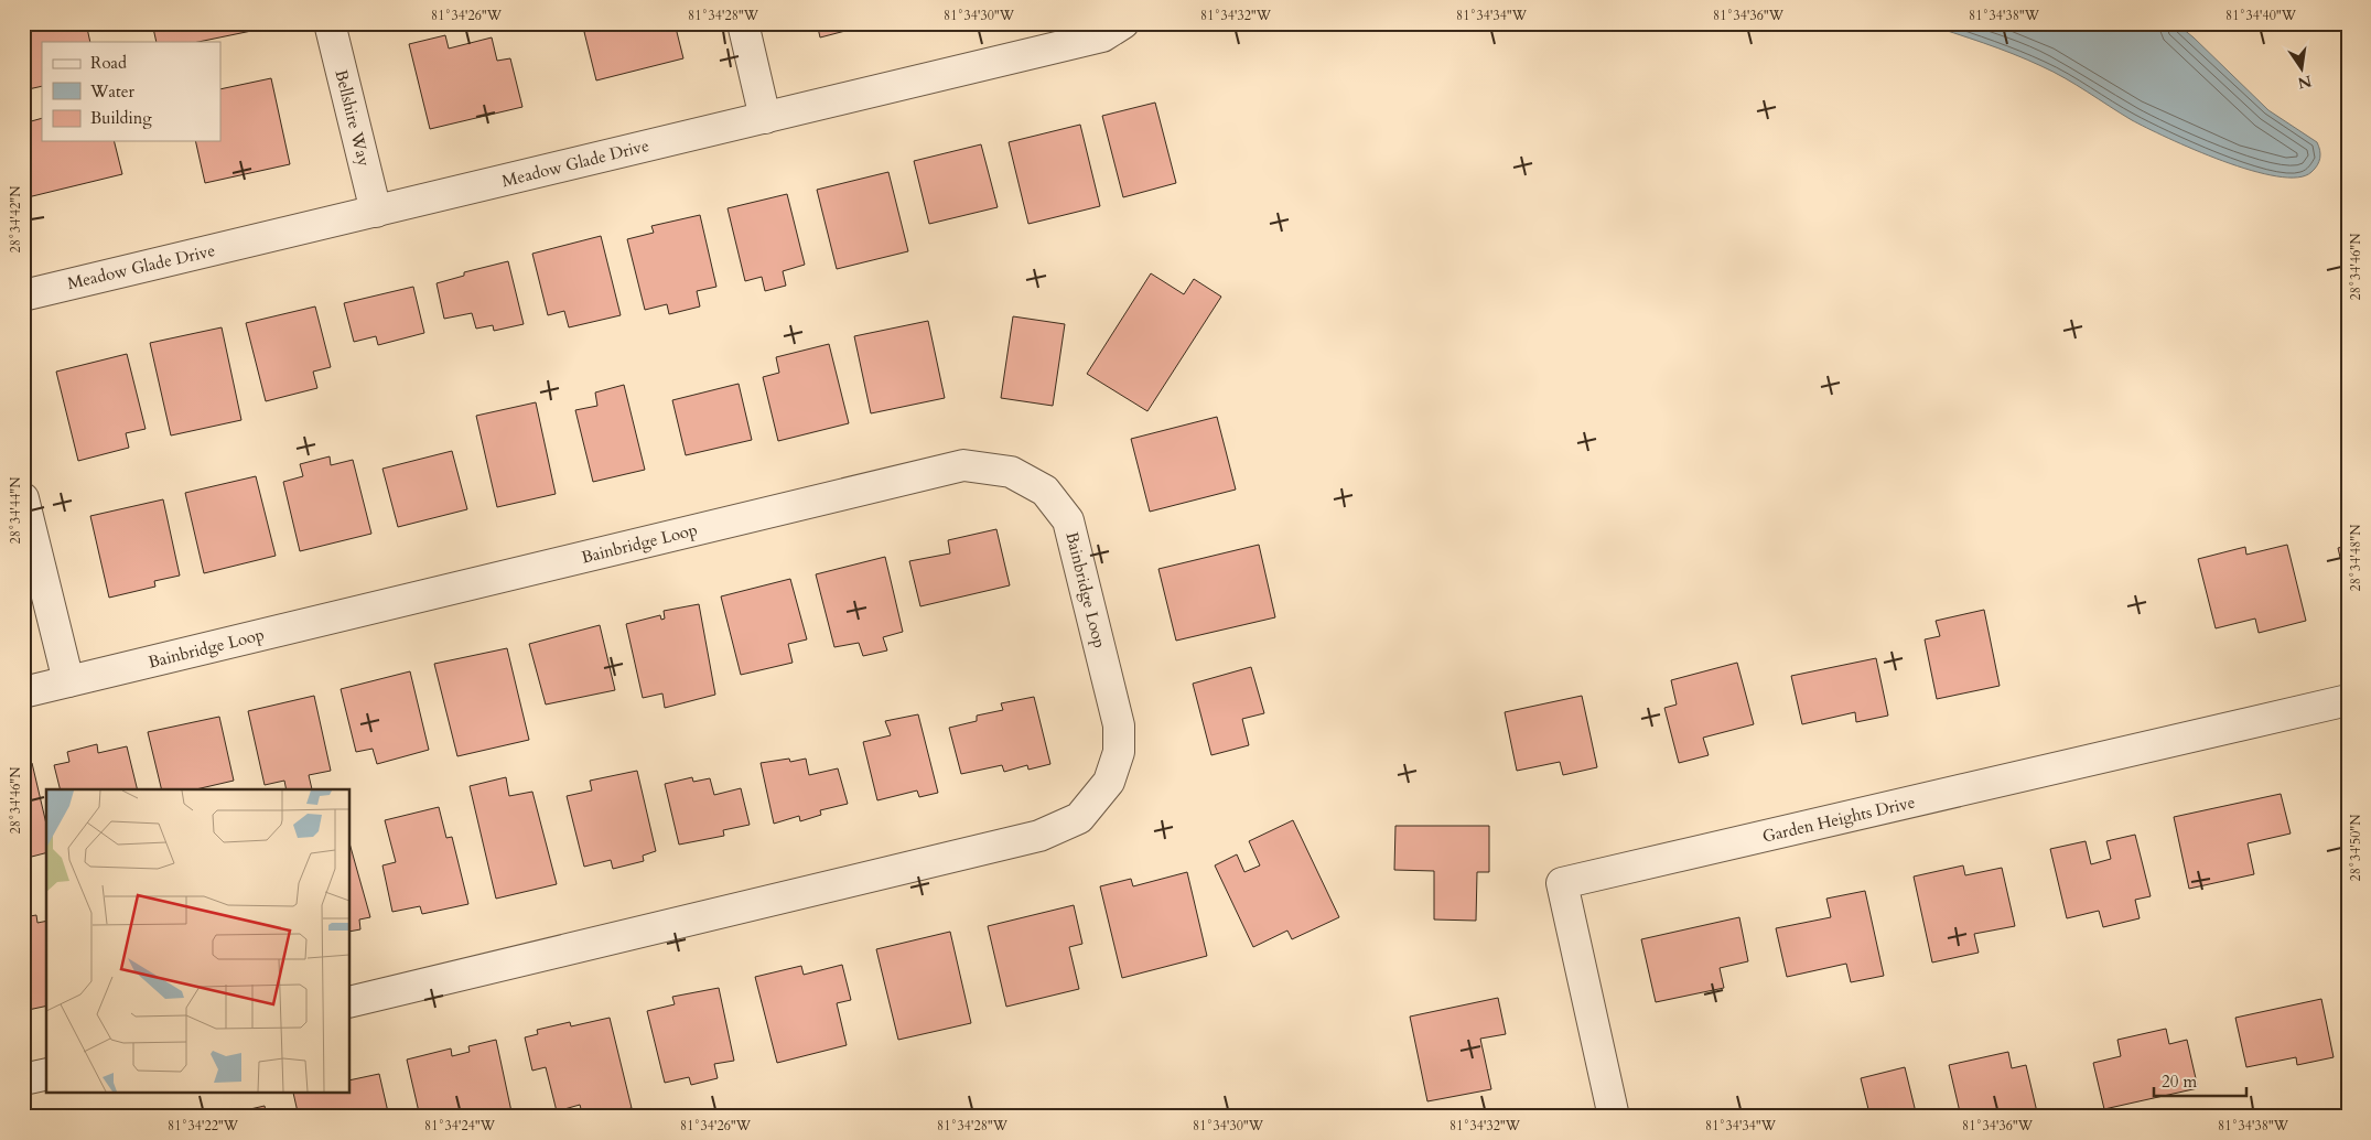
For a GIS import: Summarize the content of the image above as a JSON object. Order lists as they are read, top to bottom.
{
  "streets": {
    "street": [
      "Bellshire Way",
      "Meadow Glade Drive",
      "Bainbridge Loop",
      "Garden Heights Drive"
    ]
  },
  "crossings": [
    ["Bellshire Way", "Meadow Glade Drive"]
  ],
  "legend": ["Road", "Water", "Building"],
  "scale_bar": "20 m",
  "north": "bottom",
  "coordinates": [
    "81°34'26\"W",
    "81°34'28\"W",
    "81°34'30\"W",
    "81°34'32\"W",
    "81°34'34\"W",
    "81°34'36\"W",
    "81°34'38\"W",
    "81°34'40\"W",
    "28°34'42\"N",
    "28°34'46\"N",
    "28°34'44\"N",
    "28°34'48\"N",
    "28°34'50\"N",
    "81°34'22\"W",
    "81°34'24\"W"
  ]
}
